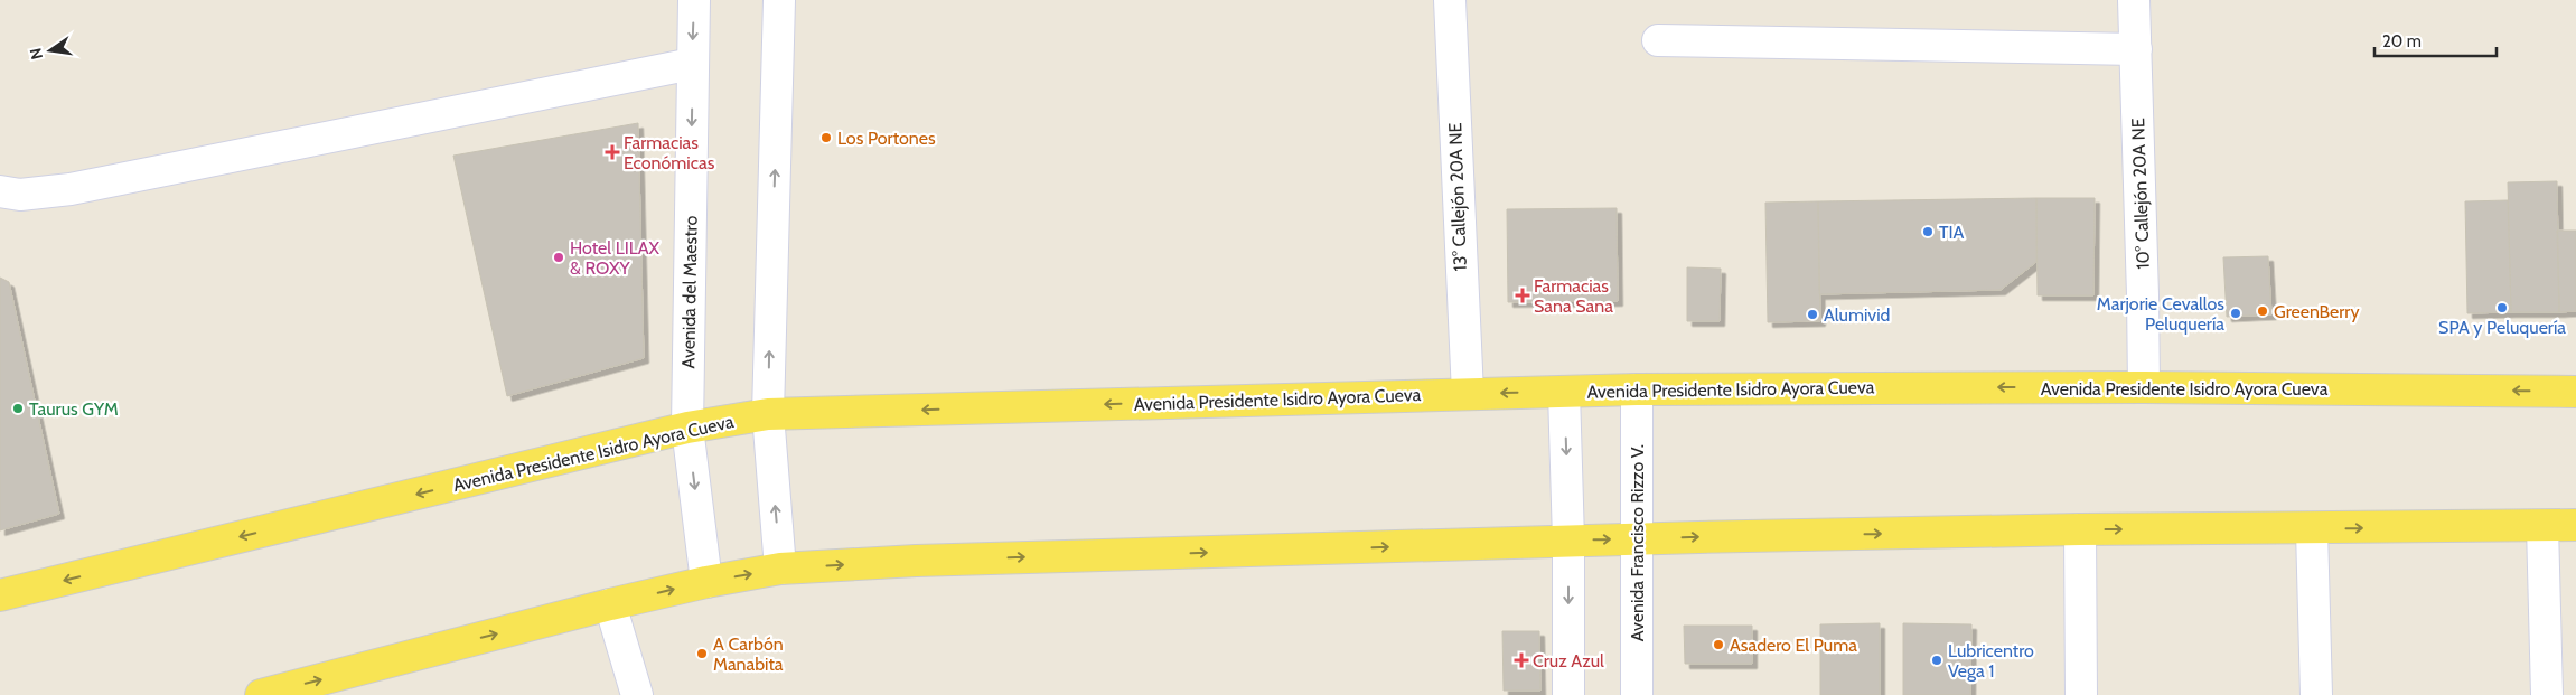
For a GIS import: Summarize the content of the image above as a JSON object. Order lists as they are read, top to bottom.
{
  "streets": {
    "main road": ["Avenida Presidente Isidro Ayora Cueva"],
    "street": [
      "10° Callejón 20A NE",
      "13° Callejón 20A NE",
      "Avenida del Maestro",
      "Avenida Francisco Rizzo V."
    ]
  },
  "crossings": [
    ["10° Callejón 20A NE", "Avenida Presidente Isidro Ayora Cueva"],
    ["13° Callejón 20A NE", "Avenida Presidente Isidro Ayora Cueva"],
    ["Avenida del Maestro", "Avenida Presidente Isidro Ayora Cueva"],
    ["Avenida Presidente Isidro Ayora Cueva", "Avenida Francisco Rizzo V."]
  ],
  "places": {
    "other": [
      "Los Portones",
      "TIA",
      "Hotel LILAX & ROXY",
      "SPA y Peluquería",
      "GreenBerry",
      "Marjorie Cevallos Peluquería",
      "Alumivid",
      "Taurus GYM",
      "Asadero El Puma",
      "A Carbón Manabita",
      "Lubricentro Vega 1"
    ],
    "health": ["Farmacias Económicas", "Farmacias Sana Sana", "Cruz Azul"]
  },
  "scale_bar": "20 m",
  "north": "left"
}
